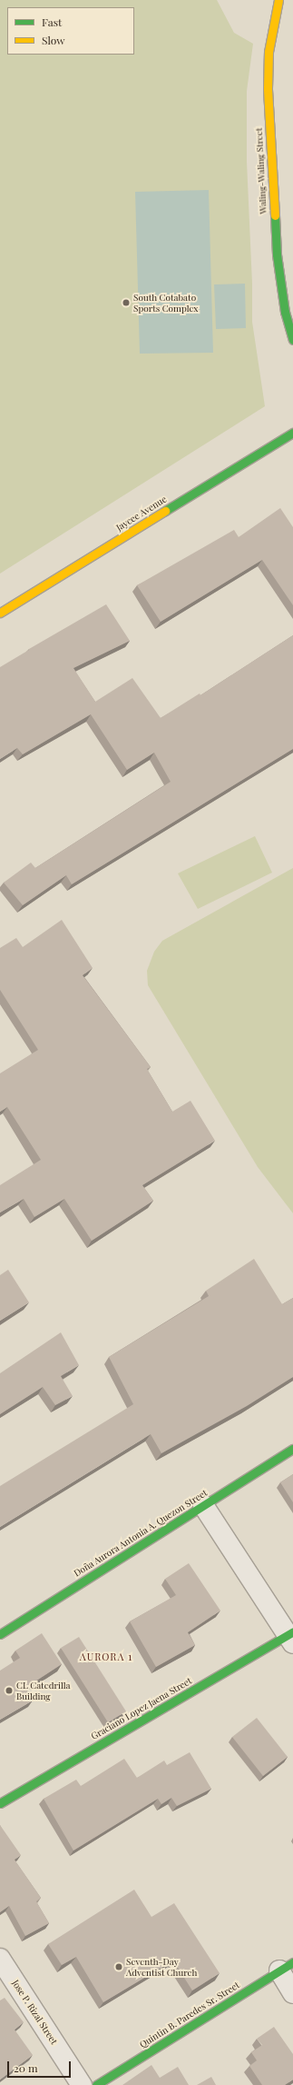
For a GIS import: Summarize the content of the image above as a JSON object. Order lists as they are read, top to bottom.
{
  "streets": {
    "street": [
      "Waling-Waling Street",
      "Jaycee Avenue",
      "Doña Aurora Antonia A. Quezon Street",
      "Graciano Lopez Jaena Street",
      "Jose P. Rizal Street",
      "Quintin B. Paredes Sr. Street"
    ]
  },
  "districts": ["AURORA 1"],
  "places": ["South Cotabato Sports Complex", "CL Catedrilla Building", "Seventh-Day Adventist Church"],
  "legend": ["Fast", "Slow"],
  "scale_bar": "20 m"
}
